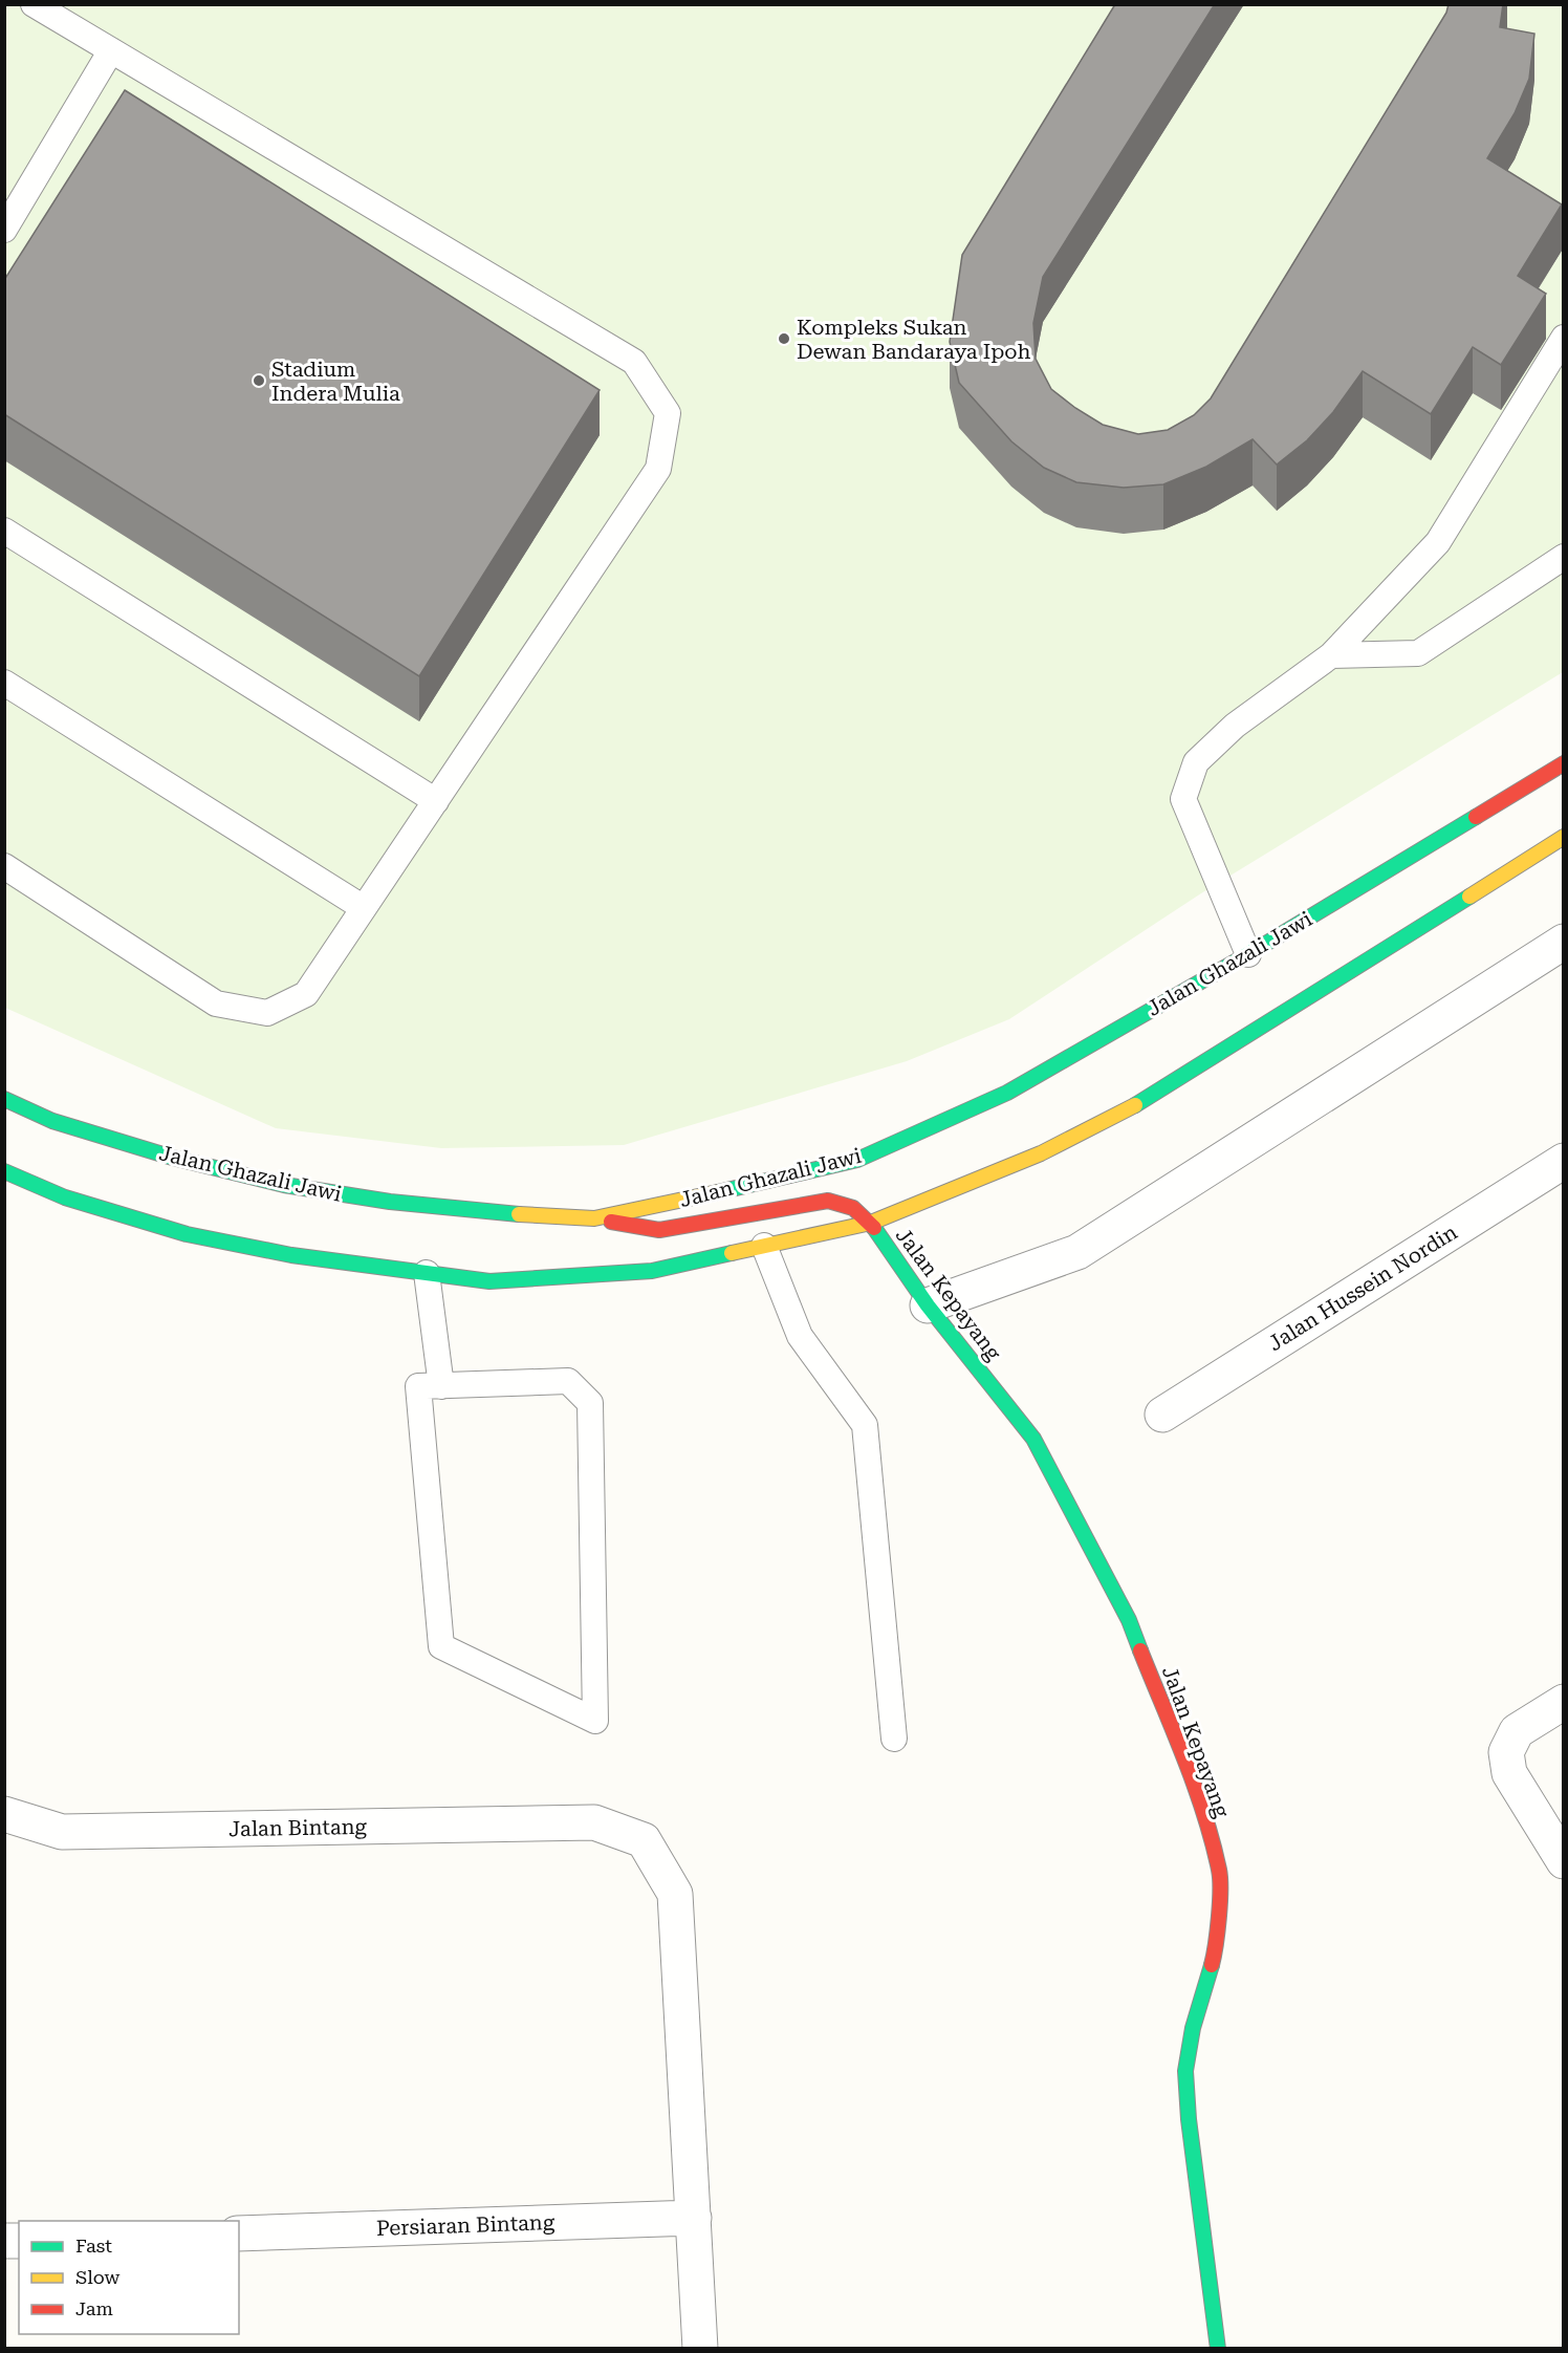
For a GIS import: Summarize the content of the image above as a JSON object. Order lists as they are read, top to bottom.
{
  "streets": {
    "main road": ["Jalan Ghazali Jawi", "Jalan Kepayang"],
    "street": ["Jalan Hussein Nordin", "Jalan Bintang", "Persiaran Bintang"]
  },
  "crossings": [
    ["Jalan Bintang", "Persiaran Bintang"]
  ],
  "places": ["Kompleks Sukan Dewan Bandaraya Ipoh", "Stadium Indera Mulia"],
  "legend": ["Fast", "Slow", "Jam"]
}
